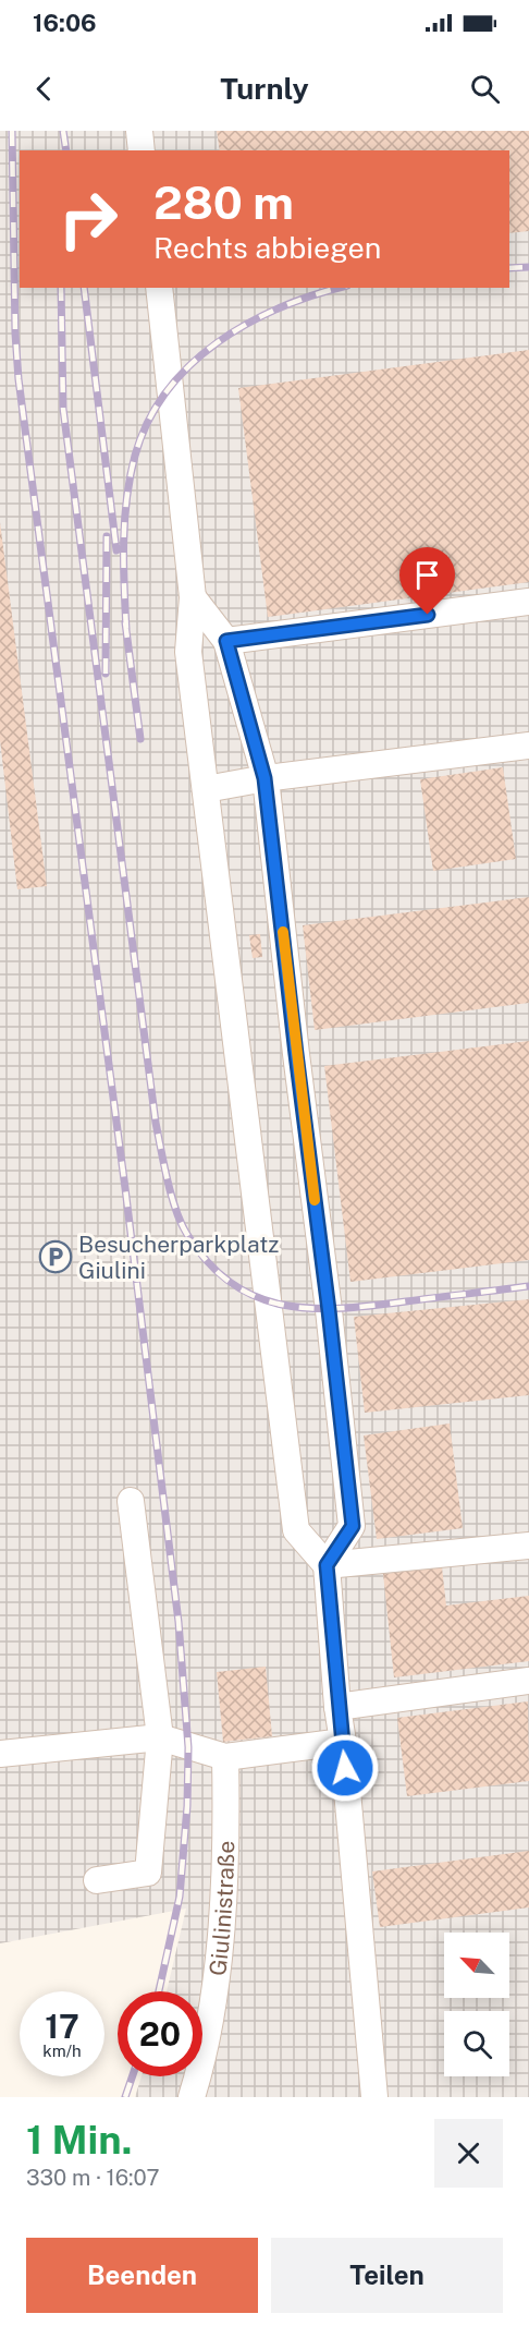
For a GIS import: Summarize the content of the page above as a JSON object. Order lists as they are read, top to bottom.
{
  "streets": {
    "street": ["Giulinistraße"]
  },
  "places": {
    "parking": ["Besucherparkplatz Giulini"]
  },
  "north": "top left",
  "page": {
    "status": "16:06",
    "header": "Turnly",
    "turn": ["280 m", "Rechts abbiegen"],
    "speed": "17 km/h",
    "limit": "20",
    "heading": ["1 Min.", "330 m · 16:07"],
    "buttons": ["Beenden", "Teilen"]
  }
}
